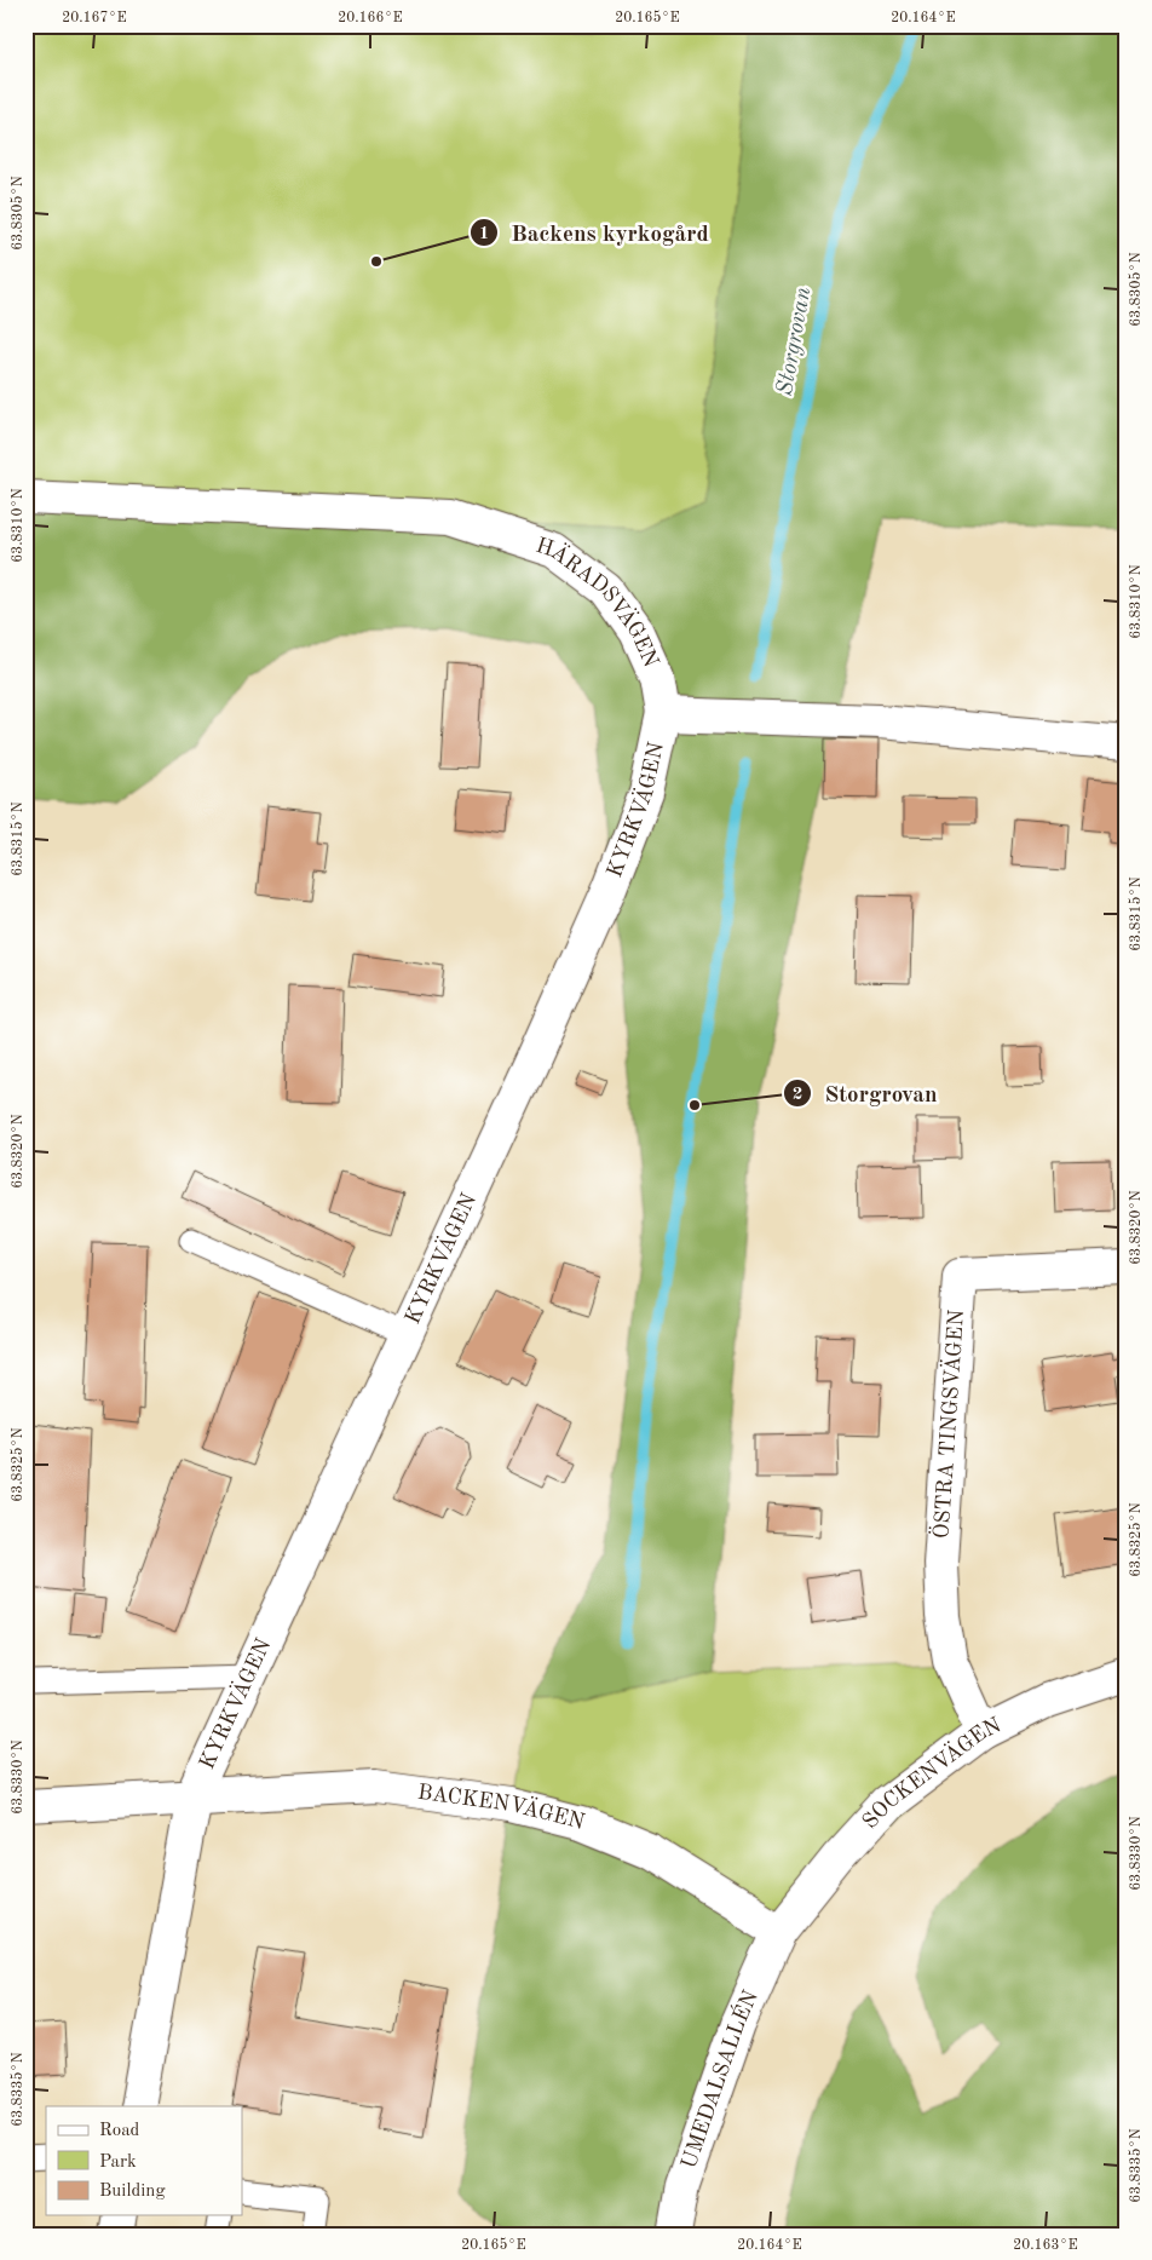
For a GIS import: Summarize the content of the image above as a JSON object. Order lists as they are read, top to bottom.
{
  "streets": {
    "street": [
      "HÄRADSVÄGEN",
      "KYRKVÄGEN",
      "ÖSTRA TINGSVÄGEN",
      "SOCKENVÄGEN",
      "BACKENVÄGEN",
      "UMEDALSALLÉN"
    ]
  },
  "crossings": [
    ["HÄRADSVÄGEN", "KYRKVÄGEN"],
    ["KYRKVÄGEN", "BACKENVÄGEN"],
    ["ÖSTRA TINGSVÄGEN", "SOCKENVÄGEN"],
    ["SOCKENVÄGEN", "BACKENVÄGEN"],
    ["SOCKENVÄGEN", "UMEDALSALLÉN"],
    ["BACKENVÄGEN", "UMEDALSALLÉN"]
  ],
  "water": ["Storgrovan"],
  "places": ["Backens kyrkogård", "Storgrovan"],
  "legend": ["Road", "Park", "Building"],
  "coordinates": [
    "20.167°E",
    "20.166°E",
    "20.165°E",
    "20.164°E",
    "63.8305°N",
    "63.8310°N",
    "63.8315°N",
    "63.8320°N",
    "63.8325°N",
    "63.8330°N",
    "63.8335°N",
    "20.163°E"
  ]
}
